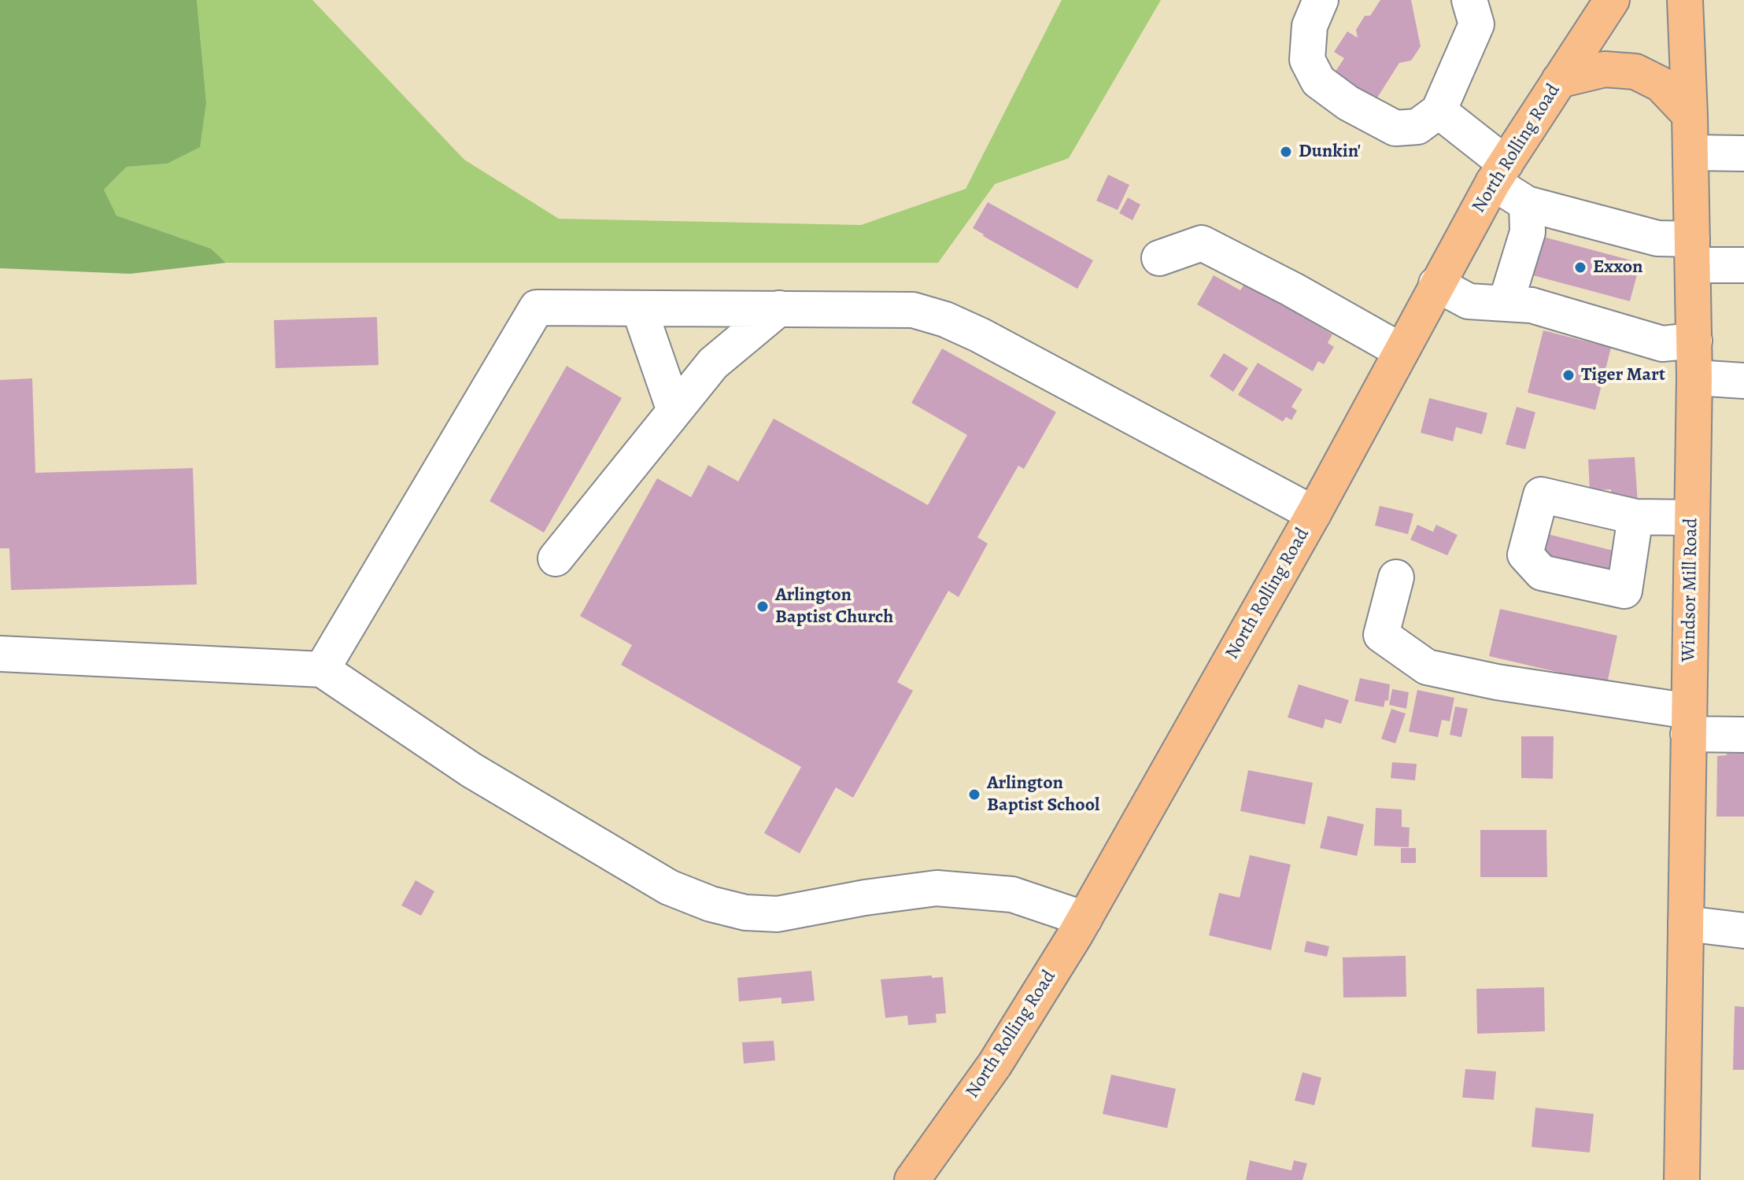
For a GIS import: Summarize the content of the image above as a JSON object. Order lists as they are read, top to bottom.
{
  "streets": {
    "main road": ["North Rolling Road", "Windsor Mill Road"]
  },
  "places": [
    "Dunkin'",
    "Exxon",
    "Tiger Mart",
    "Arlington Baptist Church",
    "Arlington Baptist School"
  ]
}
